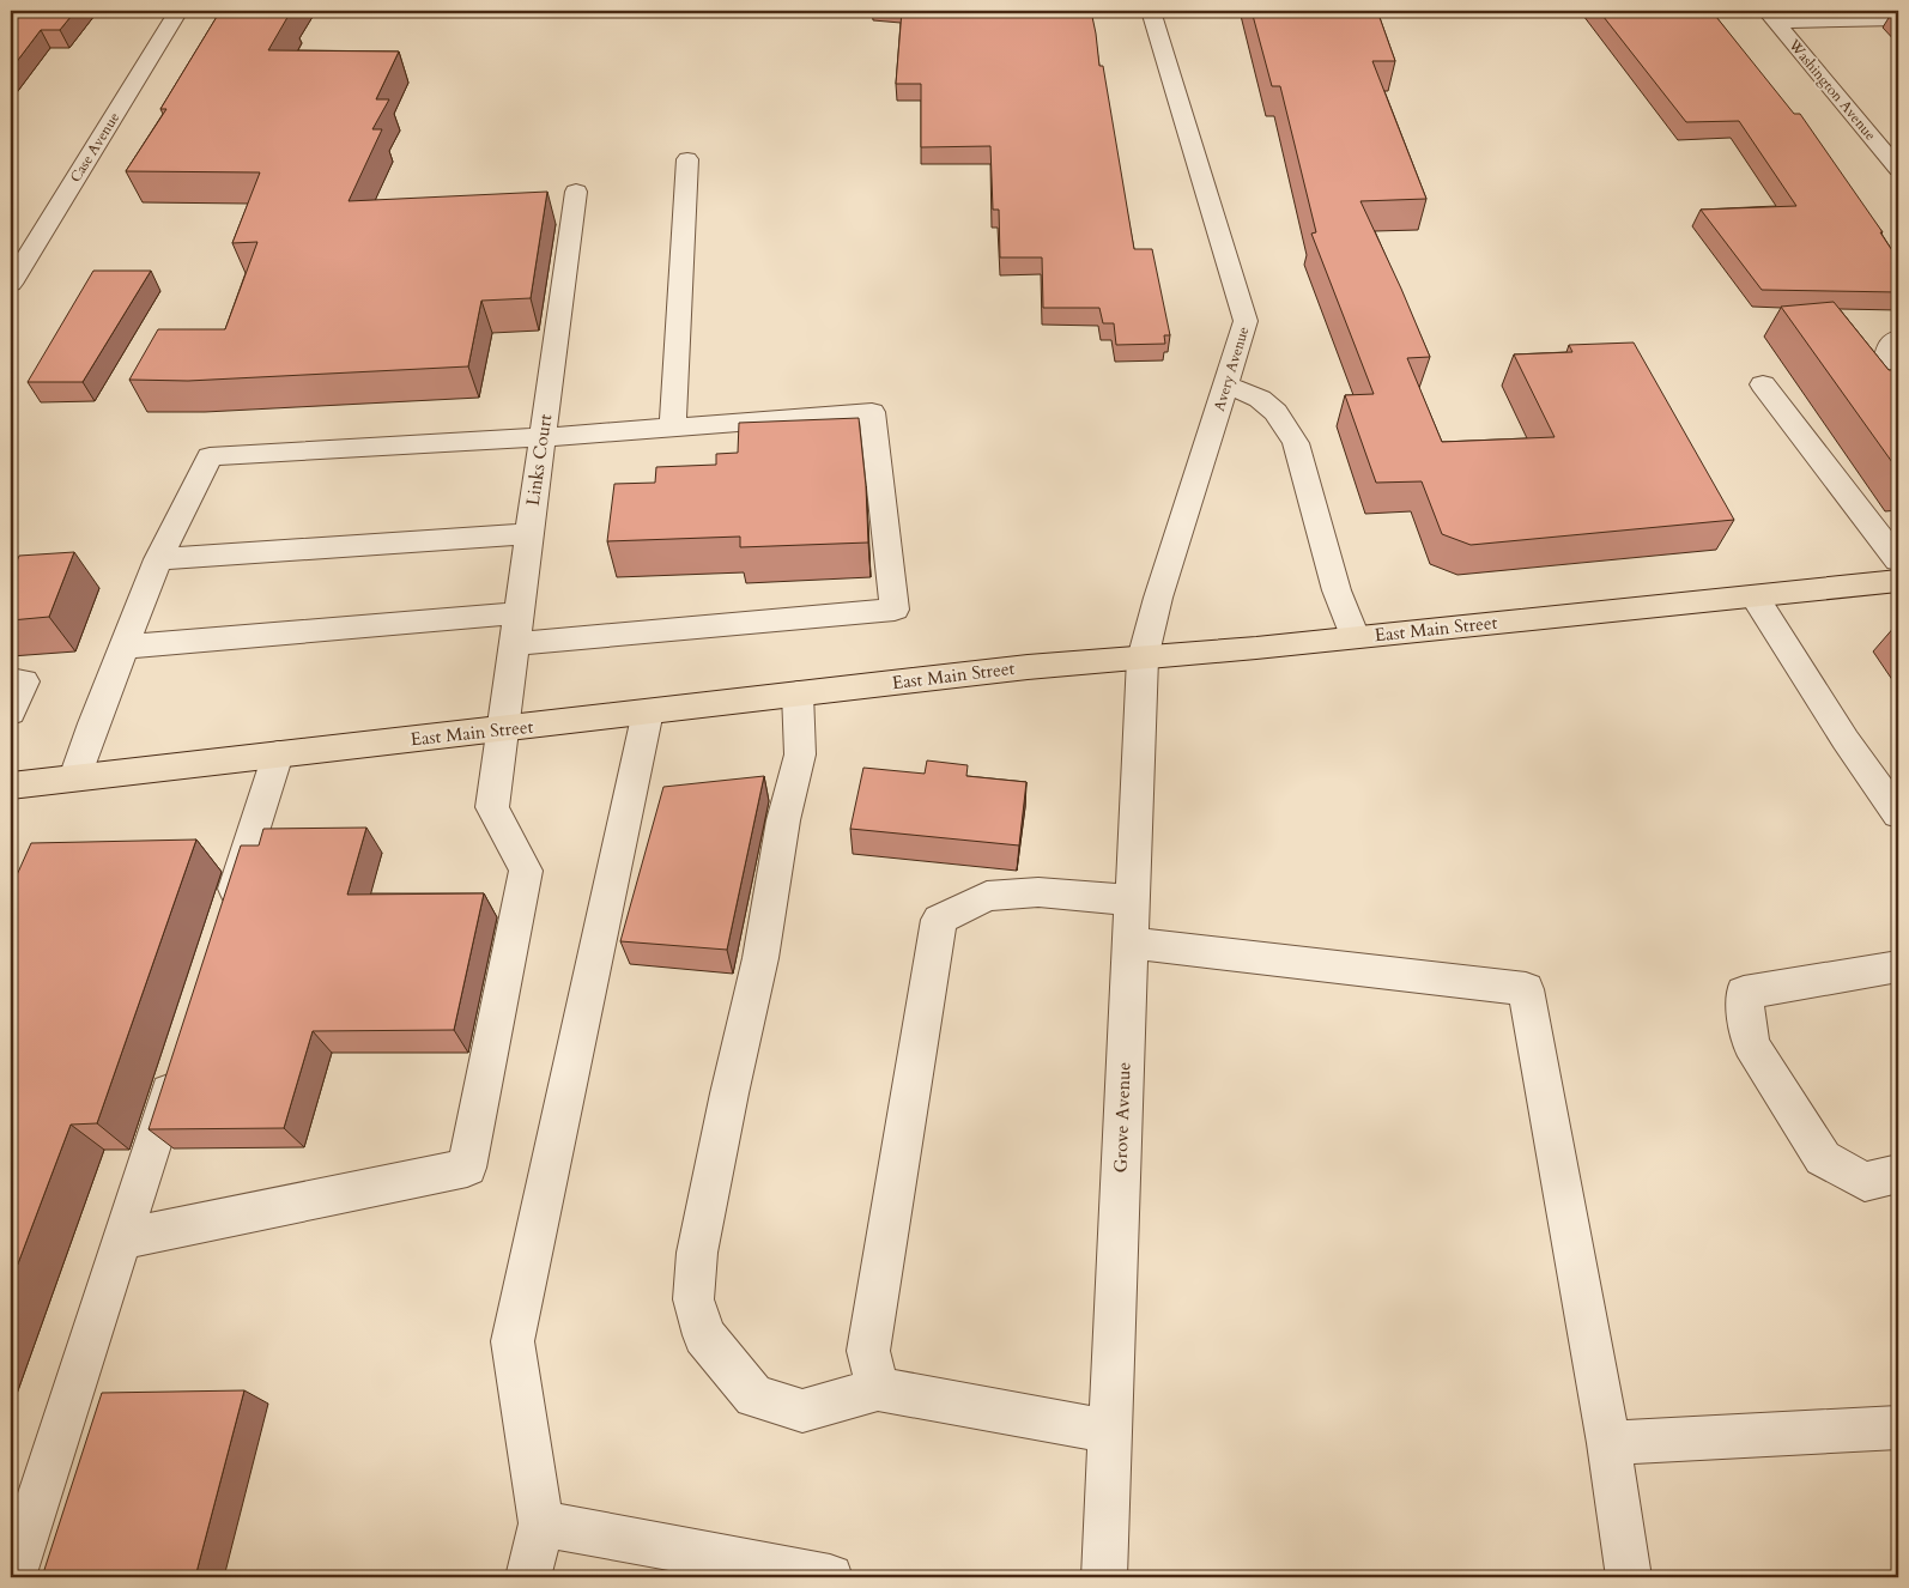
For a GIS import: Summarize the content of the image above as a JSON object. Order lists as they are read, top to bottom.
{
  "streets": {
    "main road": ["East Main Street"],
    "street": [
      "Washington Avenue",
      "Case Avenue",
      "Avery Avenue",
      "Links Court",
      "Grove Avenue"
    ]
  },
  "crossings": [
    ["Avery Avenue", "East Main Street"],
    ["Avery Avenue", "Grove Avenue"],
    ["Links Court", "East Main Street"],
    ["East Main Street", "Grove Avenue"]
  ]
}
